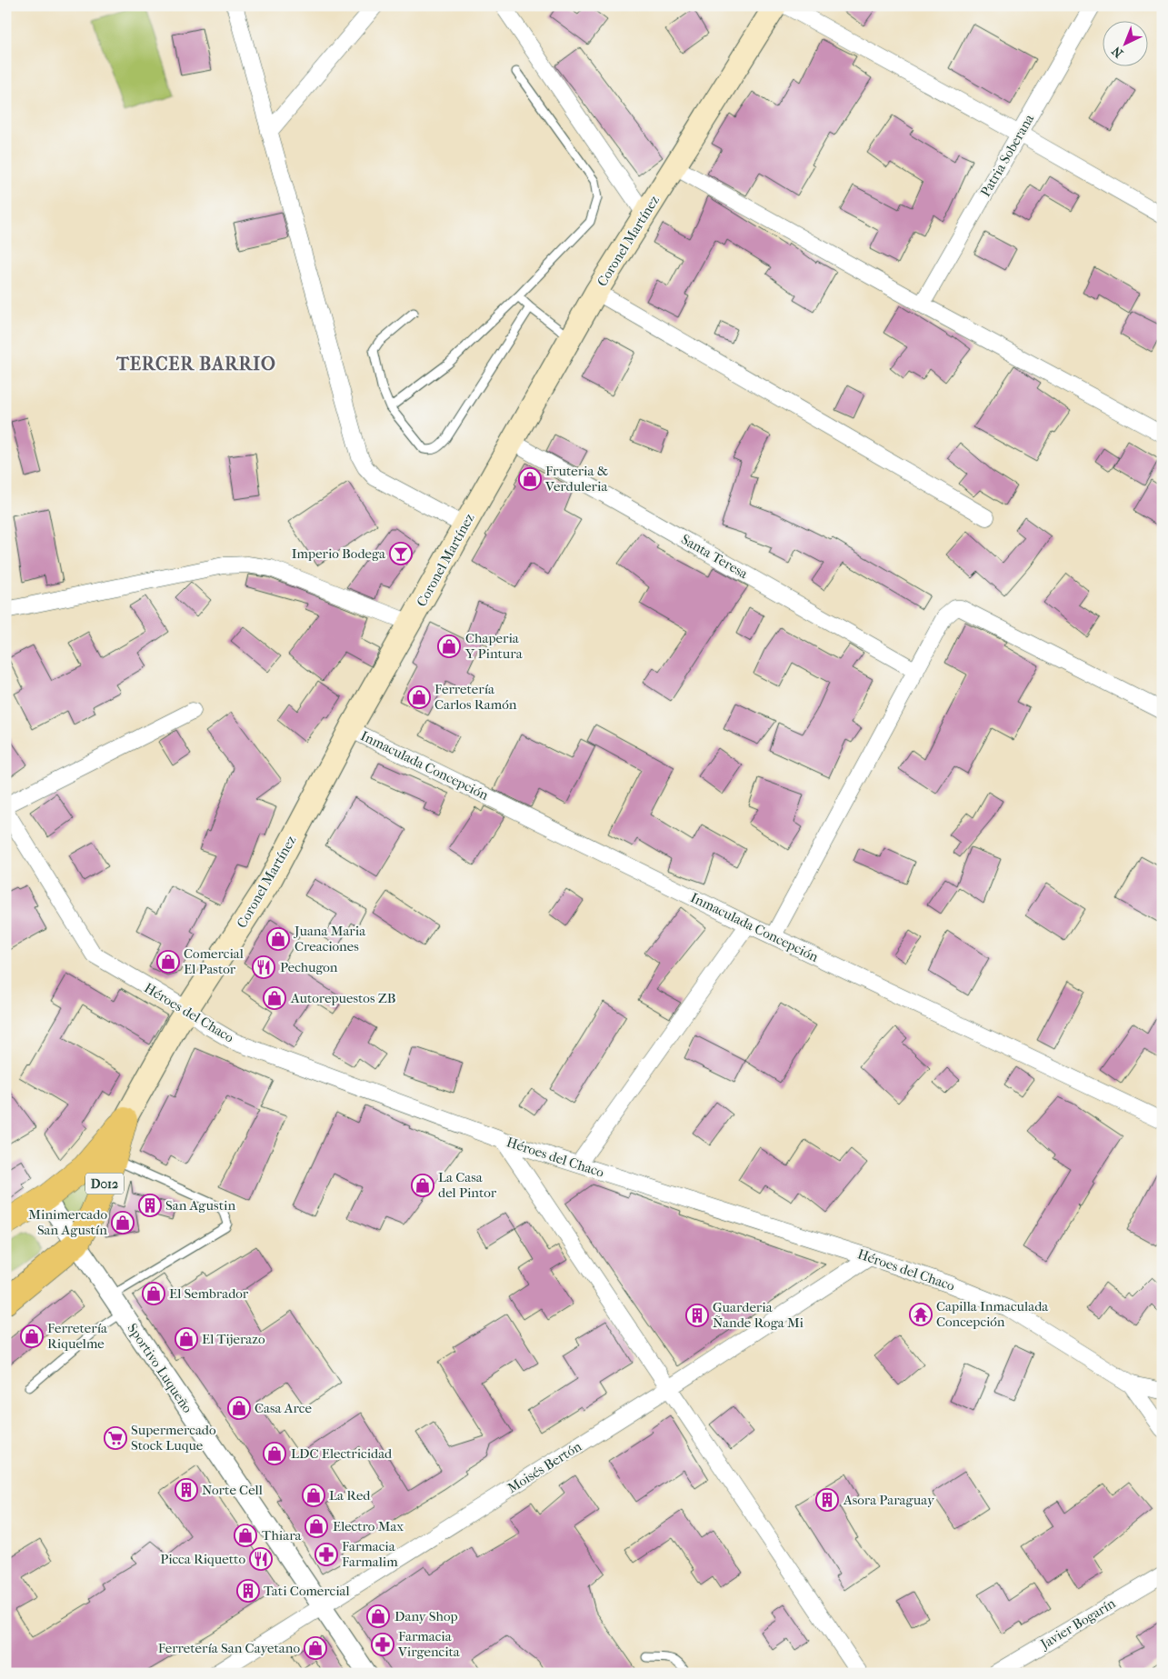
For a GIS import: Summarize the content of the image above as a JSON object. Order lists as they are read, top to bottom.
{
  "streets": {
    "main road": ["Coronel Martínez", "D012"],
    "street": [
      "Patria Soberana",
      "Santa Teresa",
      "Inmaculada Concepción",
      "Héroes del Chaco",
      "Sportivo Luqueño",
      "Moisés Bertón",
      "Javier Bogarín"
    ]
  },
  "crossings": [
    ["Coronel Martínez", "Santa Teresa"],
    ["Coronel Martínez", "Inmaculada Concepción"],
    ["Coronel Martínez", "Héroes del Chaco"],
    ["Coronel Martínez", "D012"],
    ["Héroes del Chaco", "Moisés Bertón"],
    ["D012", "Sportivo Luqueño"],
    ["Sportivo Luqueño", "Moisés Bertón"]
  ],
  "districts": ["TERCER BARRIO"],
  "places": {
    "shop": [
      "Fruteria & Verduleria",
      "Chaperia Y Pintura",
      "Ferretería Carlos Ramón",
      "Juana Maria Creaciones",
      "Comercial El Pastor",
      "Autorepuestos ZB",
      "La Casa del Pintor",
      "Minimercado San Agustín",
      "El Sembrador",
      "Ferretería Riquelme",
      "El Tijerazo",
      "Casa Arce",
      "LDC Electricidad",
      "La Red",
      "Electro Max",
      "Thiara",
      "Dany Shop",
      "Ferretería San Cayetano"
    ],
    "bar": ["Imperio Bodega"],
    "restaurant": ["Pechugon", "Picca Riquetto"],
    "building": [
      "San Agustin",
      "Guarderia Ñande Roga Mi",
      "Norte Cell",
      "Asora Paraguay",
      "Tati Comercial"
    ],
    "temple": ["Capilla Inmaculada Concepción"],
    "supermarket": ["Supermercado Stock Luque"],
    "pharmacy": ["Farmacia Farmalim", "Farmacia Virgencita"]
  },
  "north": "bottom left"
}
